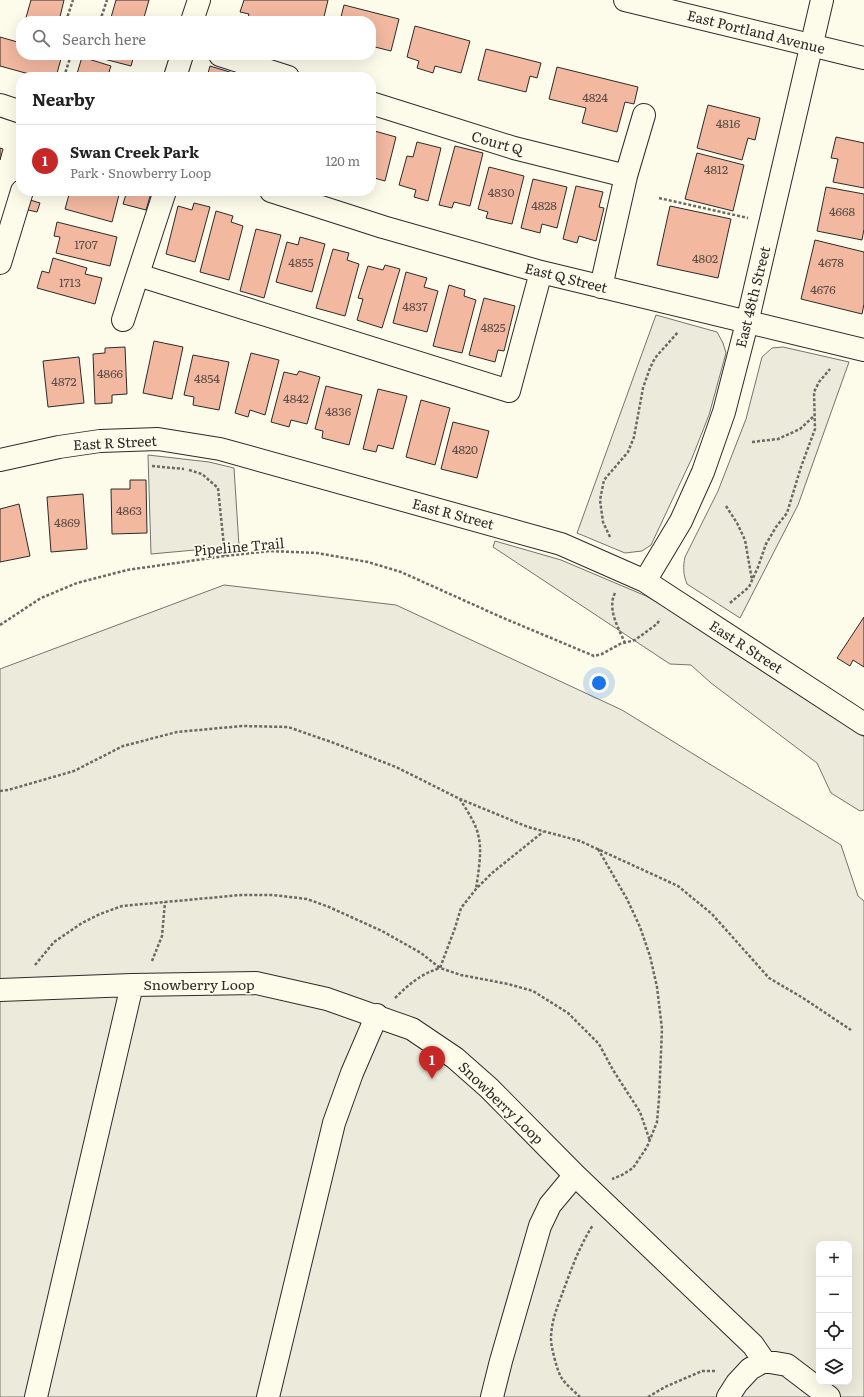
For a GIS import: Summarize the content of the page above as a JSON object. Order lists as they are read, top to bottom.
{
  "streets": {
    "street": [
      "East Portland Avenue",
      "Court Q",
      "East Q Street",
      "East 48th Street",
      "East R Street",
      "Snowberry Loop"
    ],
    "path": ["Pipeline Trail"]
  },
  "crossings": [
    ["East Portland Avenue", "East 48th Street"],
    ["East Q Street", "East 48th Street"],
    ["East 48th Street", "East R Street"]
  ],
  "house_numbers": [
    "4824",
    "4816",
    "4812",
    "4830",
    "4828",
    "4668",
    "1707",
    "4802",
    "4855",
    "4678",
    "1713",
    "4676",
    "4837",
    "4825",
    "4866",
    "4854",
    "4872",
    "4842",
    "4836",
    "4820",
    "4863",
    "4869"
  ],
  "page": {
    "search": "Search here",
    "heading": "Nearby",
    "list": [
      {
        "mark": "1",
        "name": "Swan Creek Park",
        "note": "Park · Snowberry Loop",
        "value": "120 m"
      }
    ],
    "pins": "1",
    "map_buttons": ["+", "−"]
  }
}
